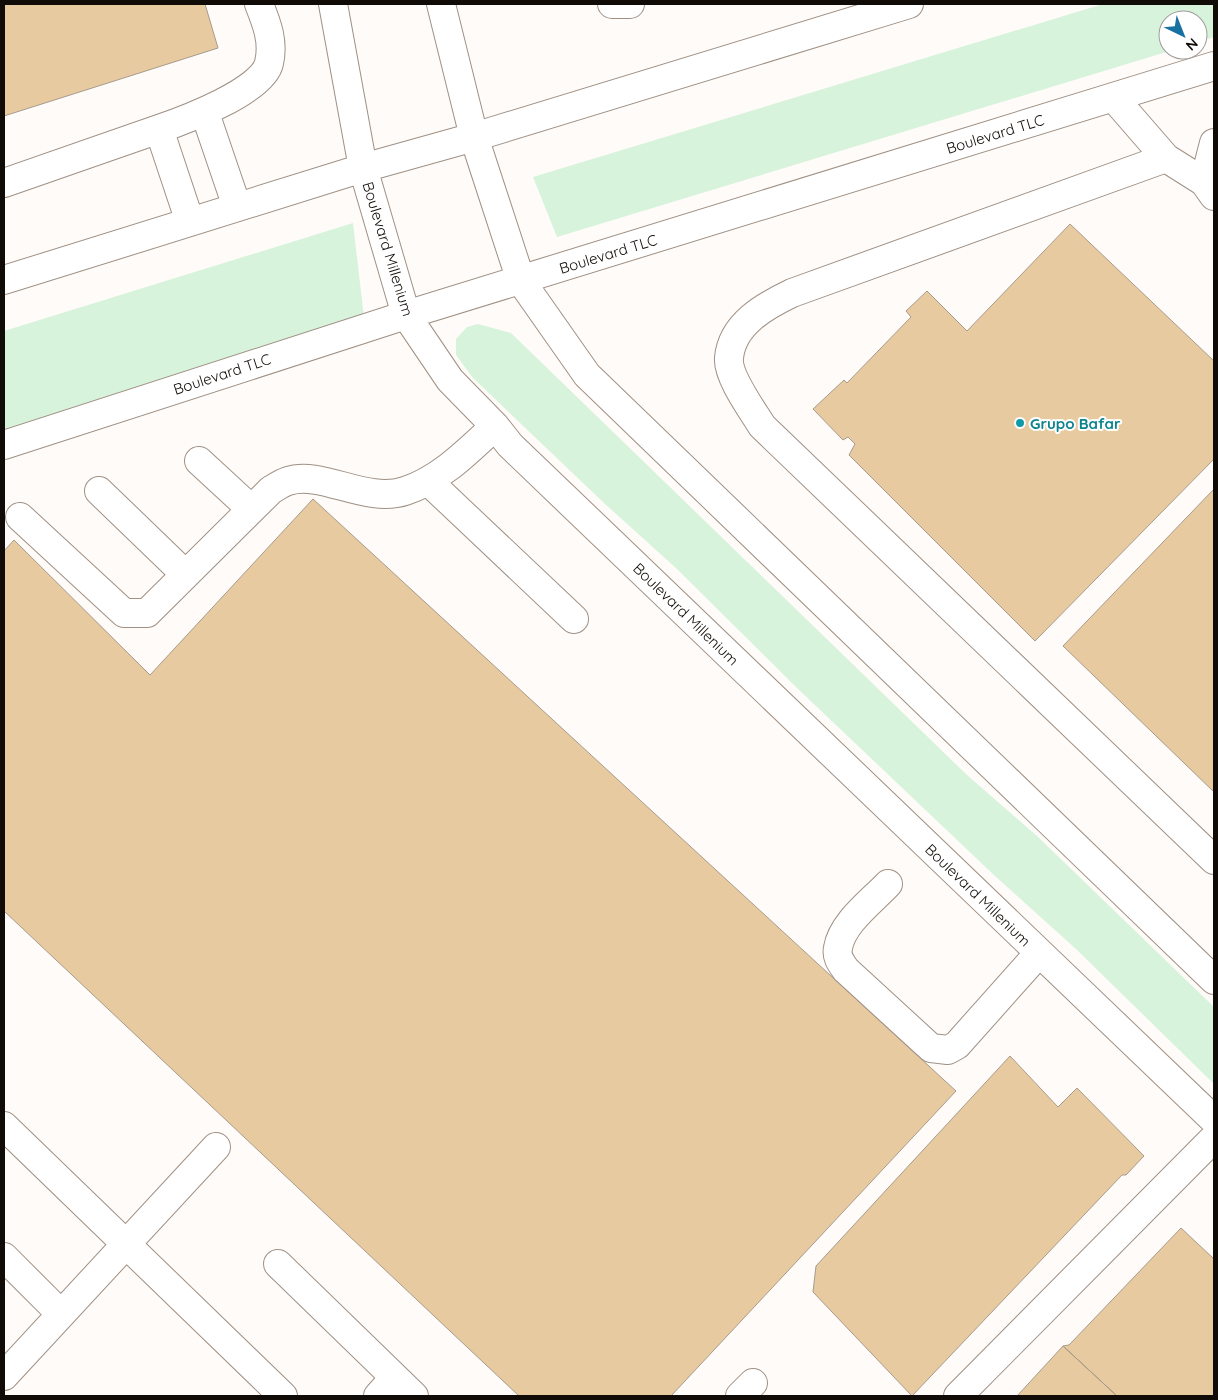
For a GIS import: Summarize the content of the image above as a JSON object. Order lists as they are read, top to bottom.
{
  "streets": {
    "street": ["Boulevard TLC", "Boulevard Millenium"]
  },
  "crossings": [
    ["Boulevard TLC", "Boulevard Millenium"]
  ],
  "places": ["Grupo Bafar"],
  "north": "bottom right"
}
